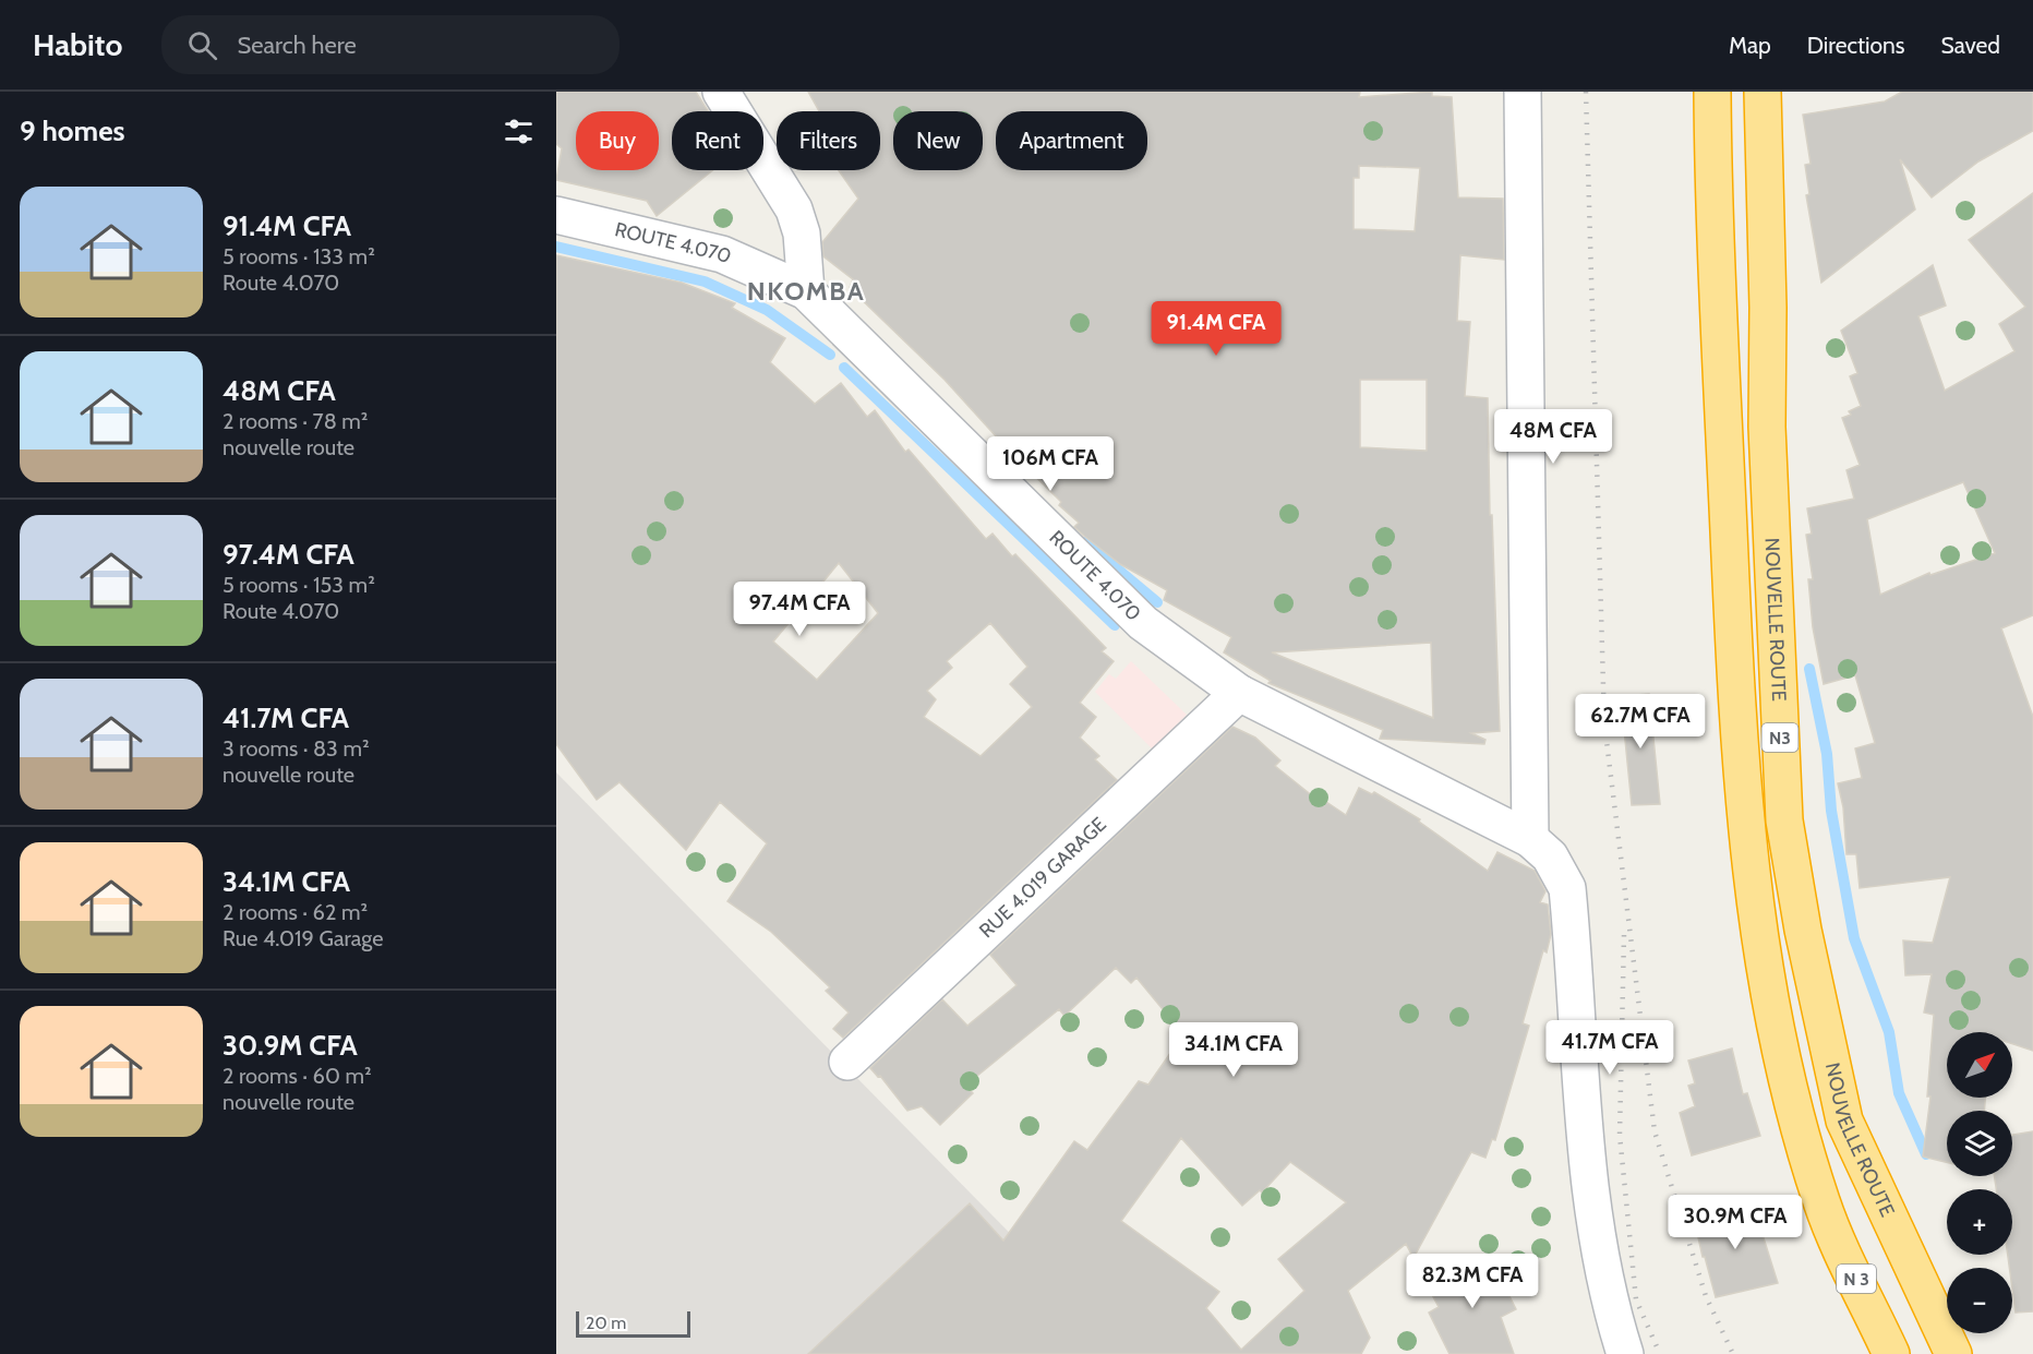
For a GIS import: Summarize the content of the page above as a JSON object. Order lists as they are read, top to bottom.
{
  "streets": {
    "highway": ["NOUVELLE ROUTE", "N3", "N 3"],
    "street": ["ROUTE 4.070", "RUE 4.019 GARAGE"]
  },
  "crossings": [
    ["ROUTE 4.070", "RUE 4.019 GARAGE"],
    ["N3", "N 3"]
  ],
  "districts": ["NKOMBA"],
  "scale_bar": "20 m",
  "north": "top right",
  "page": {
    "header": "Habito",
    "search": "Search here",
    "nav": ["Map", "Directions", "Saved"],
    "heading": "9 homes",
    "chip": [
      "Buy",
      "Rent",
      "Filters",
      "New",
      "Apartment"
    ],
    "list": [
      {
        "name": "91.4M CFA",
        "note": "5 rooms · 133 m² · Route 4.070"
      },
      {
        "name": "48M CFA",
        "note": "2 rooms · 78 m² · nouvelle route"
      },
      {
        "name": "97.4M CFA",
        "note": "5 rooms · 153 m² · Route 4.070"
      },
      {
        "name": "41.7M CFA",
        "note": "3 rooms · 83 m² · nouvelle route"
      },
      {
        "name": "34.1M CFA",
        "note": "2 rooms · 62 m² · Rue 4.019 Garage"
      },
      {
        "name": "30.9M CFA",
        "note": "2 rooms · 60 m² · nouvelle route"
      }
    ],
    "price": [
      "91.4M CFA",
      "48M CFA",
      "106M CFA",
      "97.4M CFA",
      "62.7M CFA",
      "41.7M CFA",
      "34.1M CFA",
      "30.9M CFA",
      "82.3M CFA"
    ],
    "map_buttons": ["+", "−"],
    "scale": "20 m"
  }
}
